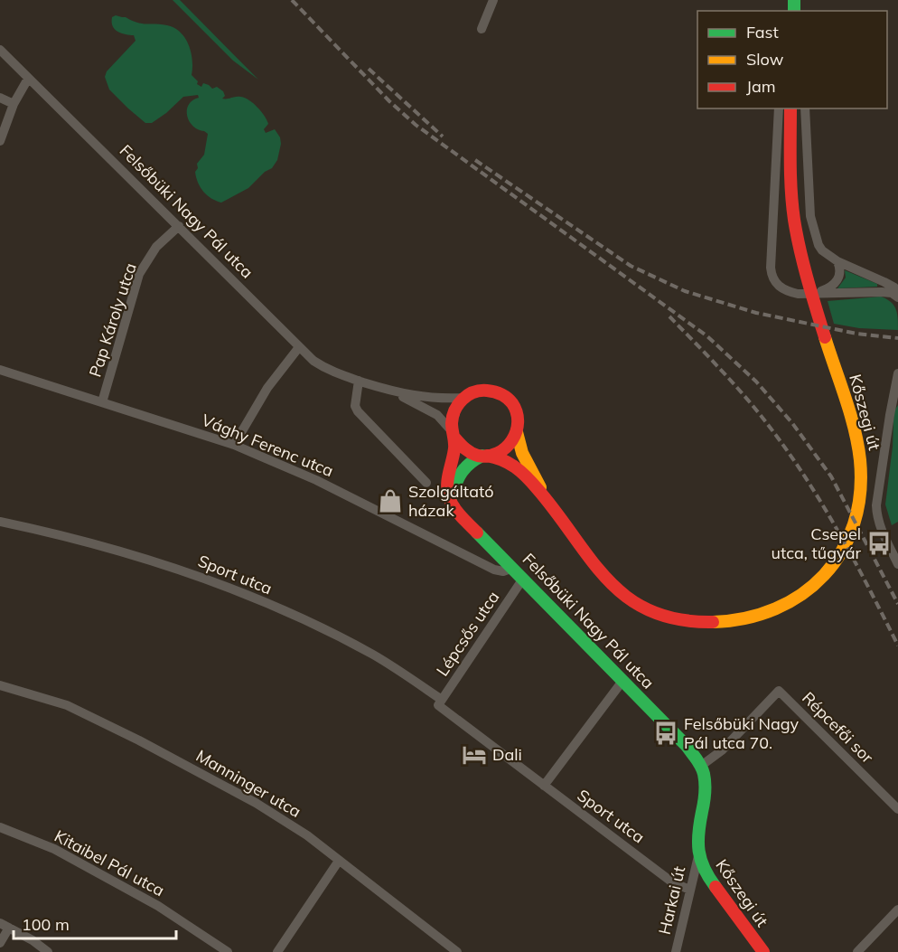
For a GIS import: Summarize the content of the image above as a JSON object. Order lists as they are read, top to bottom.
{
  "streets": {
    "main road": ["Felsőbüki Nagy Pál utca", "Kőszegi út"],
    "street": [
      "Pap Károly utca",
      "Vághy Ferenc utca",
      "Sport utca",
      "Lépcsős utca",
      "Répcefői sor",
      "Manninger utca",
      "Kitaibel Pál utca",
      "Harkai út"
    ]
  },
  "crossings": [
    ["Felsőbüki Nagy Pál utca", "Pap Károly utca"],
    ["Felsőbüki Nagy Pál utca", "Kőszegi út"],
    ["Felsőbüki Nagy Pál utca", "Vághy Ferenc utca"],
    ["Felsőbüki Nagy Pál utca", "Lépcsős utca"],
    ["Felsőbüki Nagy Pál utca", "Répcefői sor"],
    ["Pap Károly utca", "Vághy Ferenc utca"],
    ["Kőszegi út", "Répcefői sor"],
    ["Kőszegi út", "Harkai út"],
    ["Sport utca", "Lépcsős utca"],
    ["Sport utca", "Harkai út"]
  ],
  "places": {
    "shop": ["Szolgáltató házak"],
    "bus stop": ["Csepel utca, tűgyár", "Felsőbüki Nagy Pál utca 70."],
    "hotel": ["Dali"]
  },
  "legend": ["Fast", "Slow", "Jam"],
  "scale_bar": "100 m"
}
